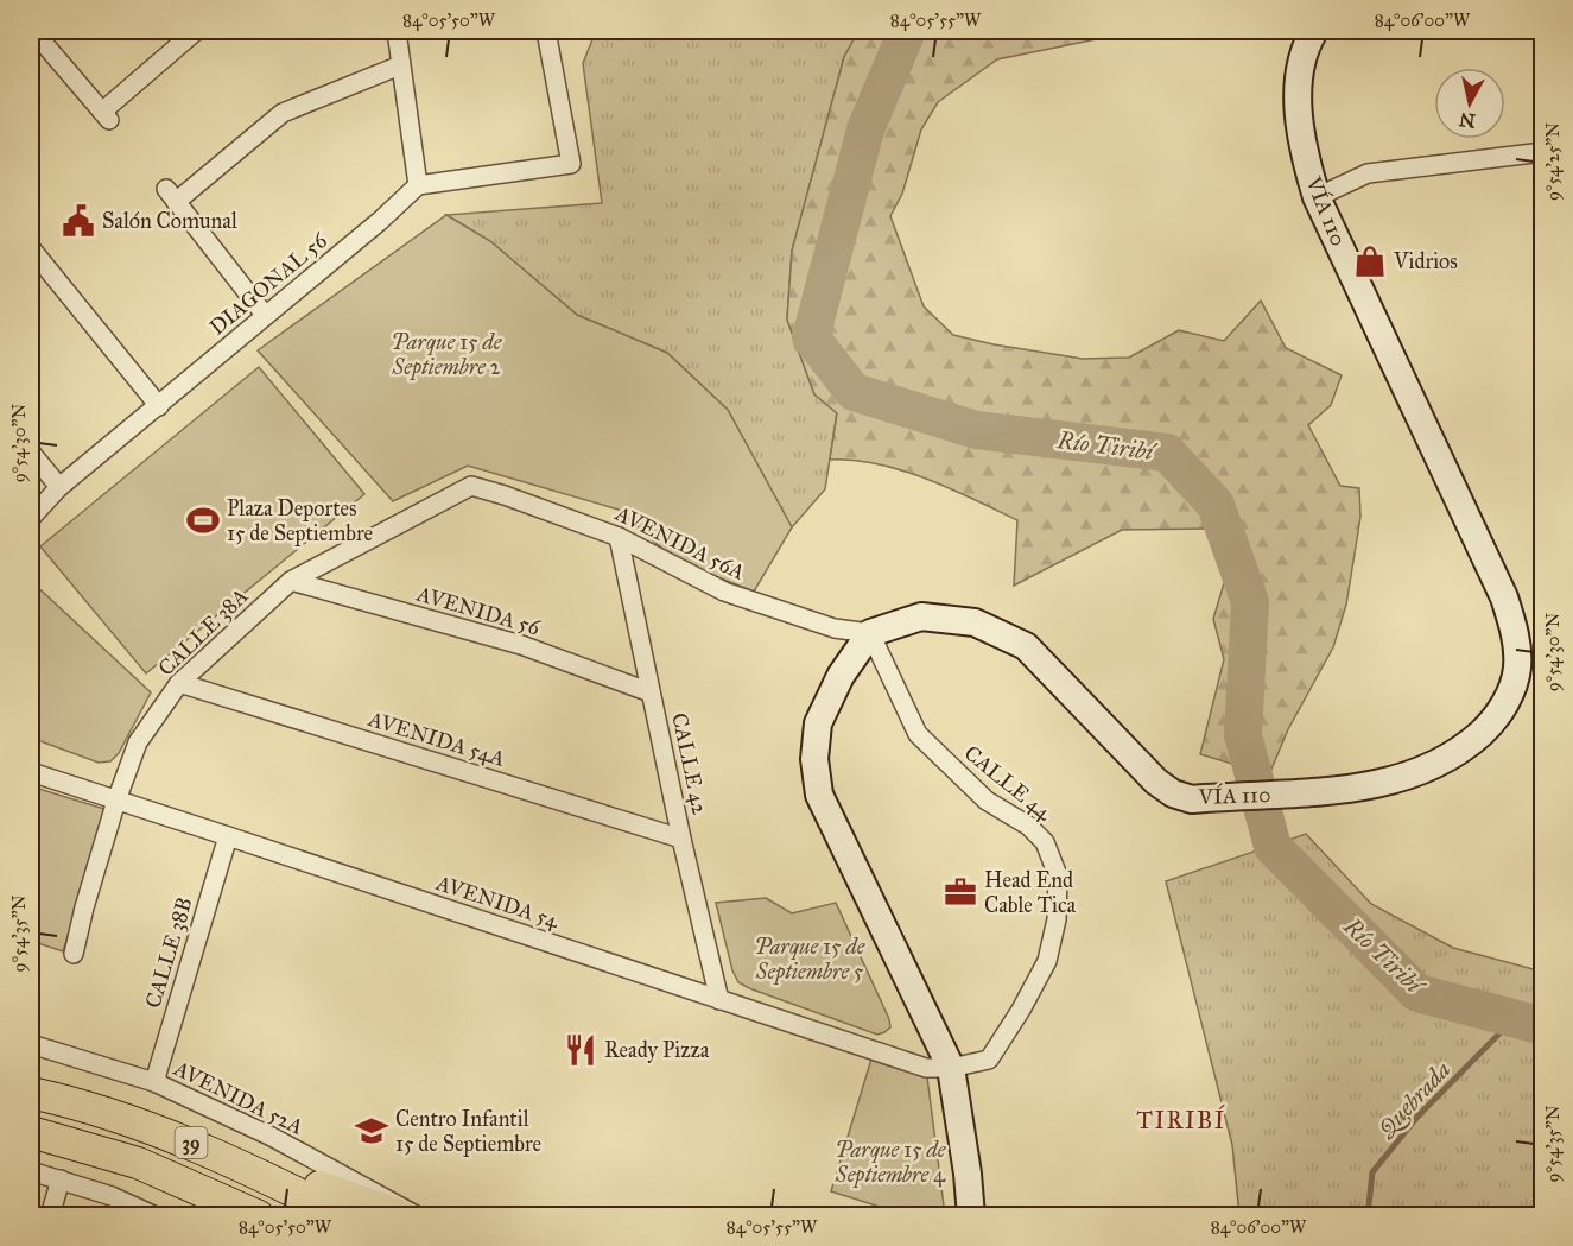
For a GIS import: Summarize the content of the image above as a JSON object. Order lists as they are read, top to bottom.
{
  "streets": {
    "highway": ["39"],
    "main road": ["VÍA 110"],
    "street": [
      "DIAGONAL 56",
      "AVENIDA 56A",
      "AVENIDA 56",
      "CALLE 38A",
      "AVENIDA 54A",
      "CALLE 42",
      "CALLE 44",
      "AVENIDA 54",
      "CALLE 38B",
      "AVENIDA 52A"
    ]
  },
  "crossings": [
    ["VÍA 110", "AVENIDA 56A"],
    ["VÍA 110", "CALLE 44"],
    ["AVENIDA 56A", "CALLE 38A"],
    ["AVENIDA 56A", "CALLE 42"],
    ["AVENIDA 56A", "CALLE 44"],
    ["AVENIDA 56", "CALLE 38A"],
    ["AVENIDA 56", "CALLE 42"],
    ["CALLE 38A", "AVENIDA 54A"],
    ["CALLE 38A", "AVENIDA 54"],
    ["AVENIDA 54A", "CALLE 42"],
    ["CALLE 42", "AVENIDA 54"],
    ["CALLE 44", "AVENIDA 54"],
    ["AVENIDA 54", "CALLE 38B"],
    ["CALLE 38B", "AVENIDA 52A"]
  ],
  "districts": ["TIRIBÍ"],
  "water": ["Río Tiribí", "Quebrada"],
  "parks": ["Parque 15 de Septiembre 2", "Parque 15 de Septiembre 5", "Parque 15 de Septiembre 4"],
  "places": {
    "public building": ["Salón Comunal"],
    "shop": ["Vidrios"],
    "sports": ["Plaza Deportes 15 de Septiembre"],
    "office": ["Head End Cable Tica"],
    "restaurant": ["Ready Pizza"],
    "school or university": ["Centro Infantil 15 de Septiembre"]
  },
  "north": "bottom",
  "coordinates": [
    "84°05'50\"W",
    "84°05'55\"W",
    "84°06'00\"W",
    "9°54'25\"N",
    "9°54'30\"N",
    "9°54'35\"N"
  ]
}
